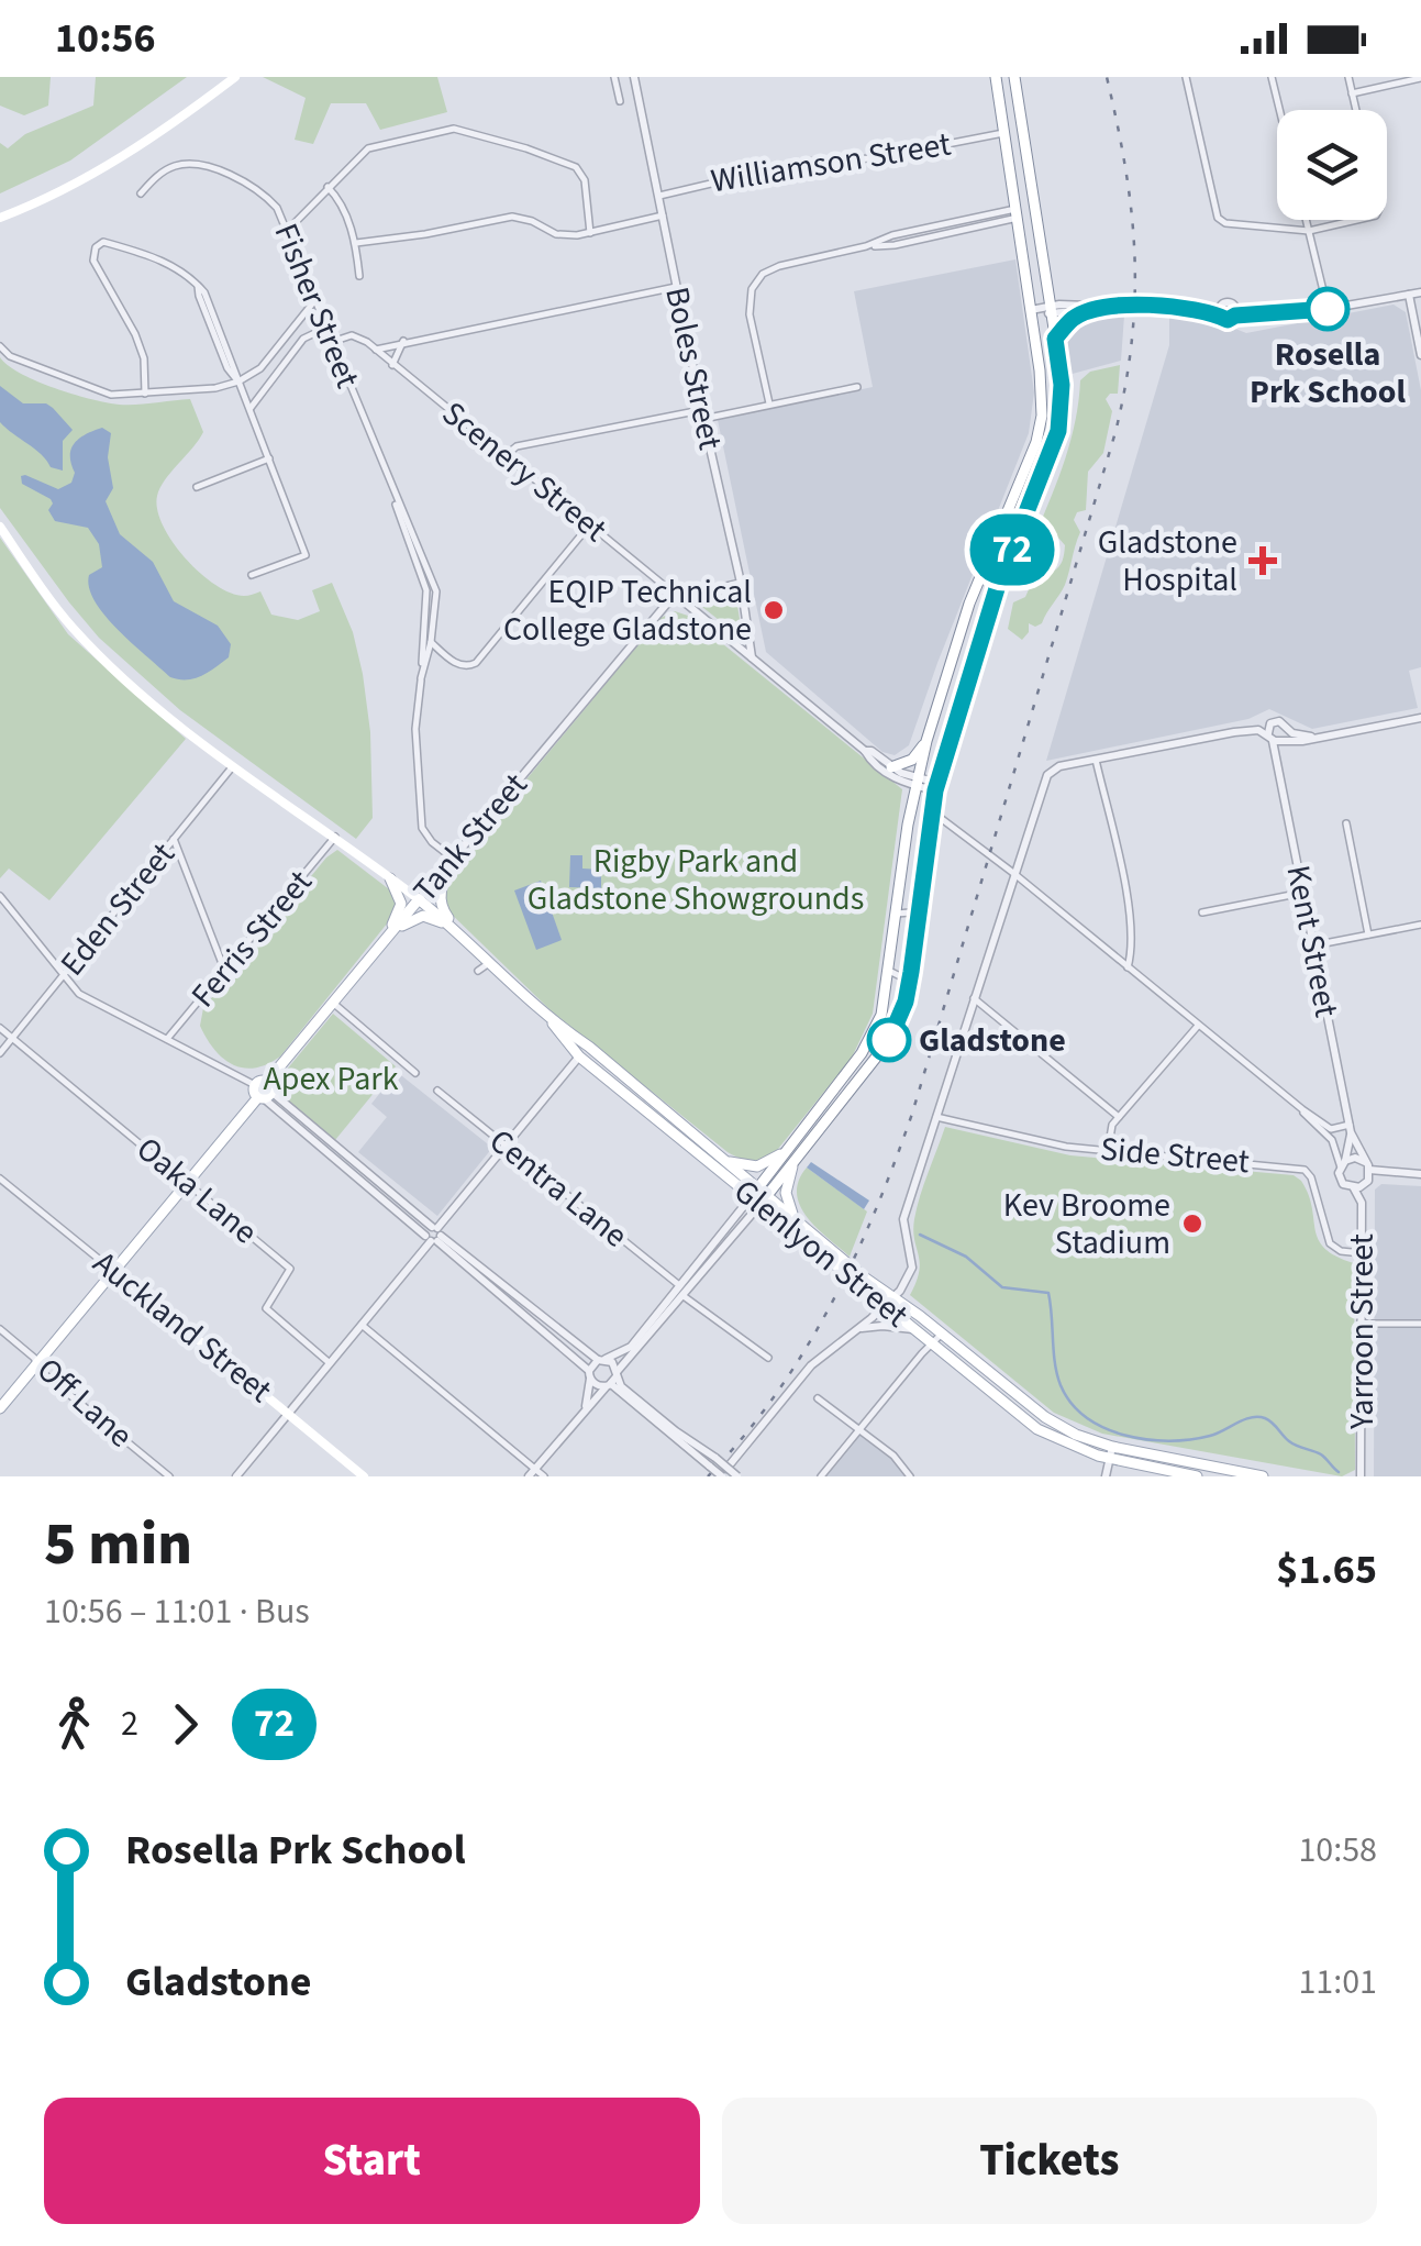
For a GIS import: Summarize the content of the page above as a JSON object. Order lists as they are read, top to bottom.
{
  "streets": {
    "main road": ["Tank Street", "Glenlyon Street", "Auckland Street"],
    "street": [
      "Williamson Street",
      "Fisher Street",
      "Boles Street",
      "Scenery Street",
      "Eden Street",
      "Ferris Street",
      "Kent Street",
      "Side Street",
      "Centra Lane",
      "Oaka Lane",
      "Yarroon Street",
      "Off Lane"
    ]
  },
  "crossings": [
    ["Williamson Street", "Boles Street"],
    ["Fisher Street", "Tank Street"],
    ["Boles Street", "Scenery Street"],
    ["Scenery Street", "Tank Street"],
    ["Tank Street", "Oaka Lane"],
    ["Tank Street", "Glenlyon Street"],
    ["Tank Street", "Auckland Street"],
    ["Tank Street", "Off Lane"],
    ["Eden Street", "Oaka Lane"],
    ["Eden Street", "Glenlyon Street"],
    ["Ferris Street", "Glenlyon Street"],
    ["Kent Street", "Yarroon Street"],
    ["Side Street", "Yarroon Street"]
  ],
  "parks": ["Rigby Park and Gladstone Showgrounds", "Apex Park"],
  "places": {
    "other": [
      "Rosella Prk School",
      "EQIP Technical College Gladstone",
      "Gladstone",
      "Kev Broome Stadium"
    ],
    "health": ["Gladstone Hospital"]
  },
  "lines": ["bus line 72"],
  "page": {
    "status": "10:56",
    "on_map": "72",
    "heading": ["5 min", "10:56 – 11:01 · Bus", "$1.65"],
    "legs": ["2", "72"],
    "list": [
      {
        "name": "Rosella Prk School",
        "value": "10:58"
      },
      {
        "name": "Gladstone",
        "value": "11:01"
      }
    ],
    "buttons": ["Start", "Tickets"]
  }
}
